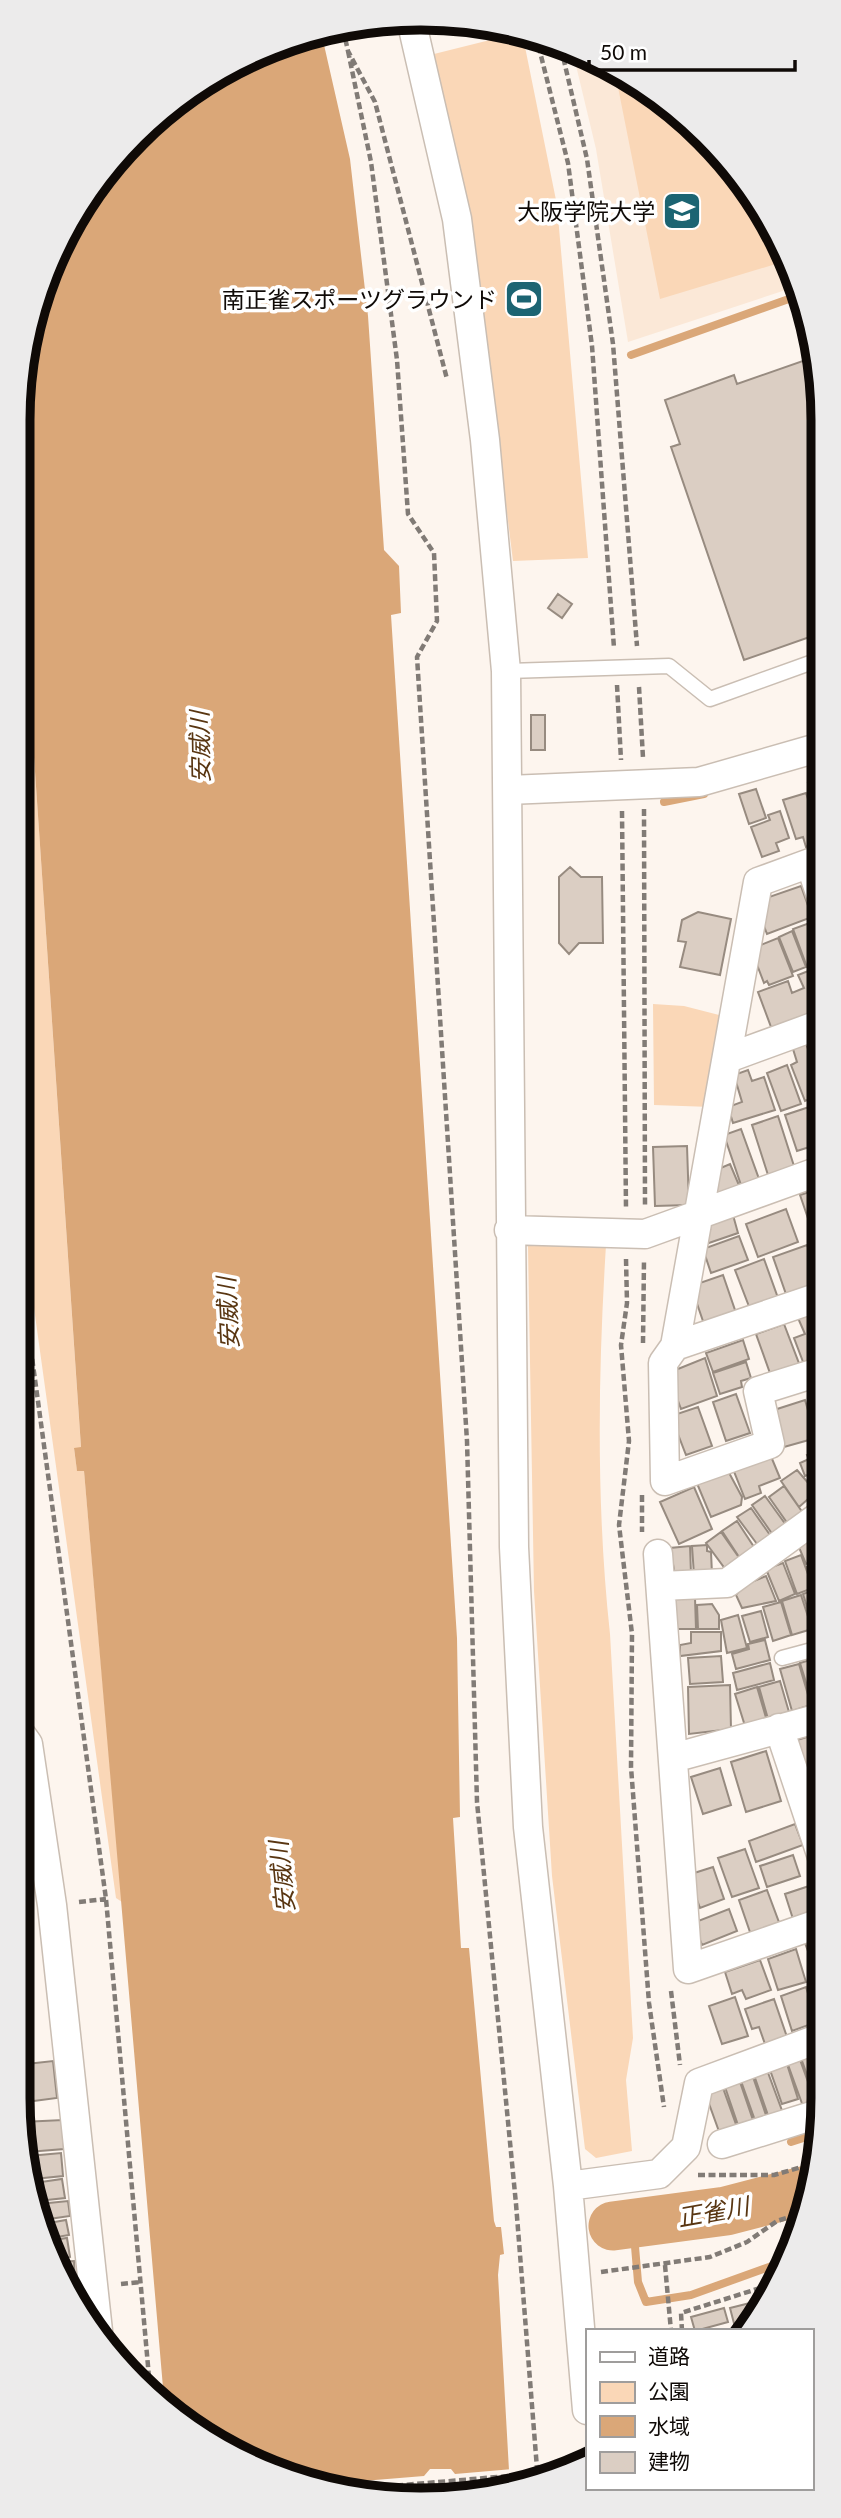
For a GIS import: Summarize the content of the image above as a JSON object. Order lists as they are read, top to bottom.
{
  "water": ["安威川", "正雀川"],
  "places": {
    "school or university": ["大阪学院大学"],
    "sports": ["南正雀スポーツグラウンド"]
  },
  "legend": [
    "道路",
    "公園",
    "水域",
    "建物"
  ],
  "scale_bar": "50 m"
}
